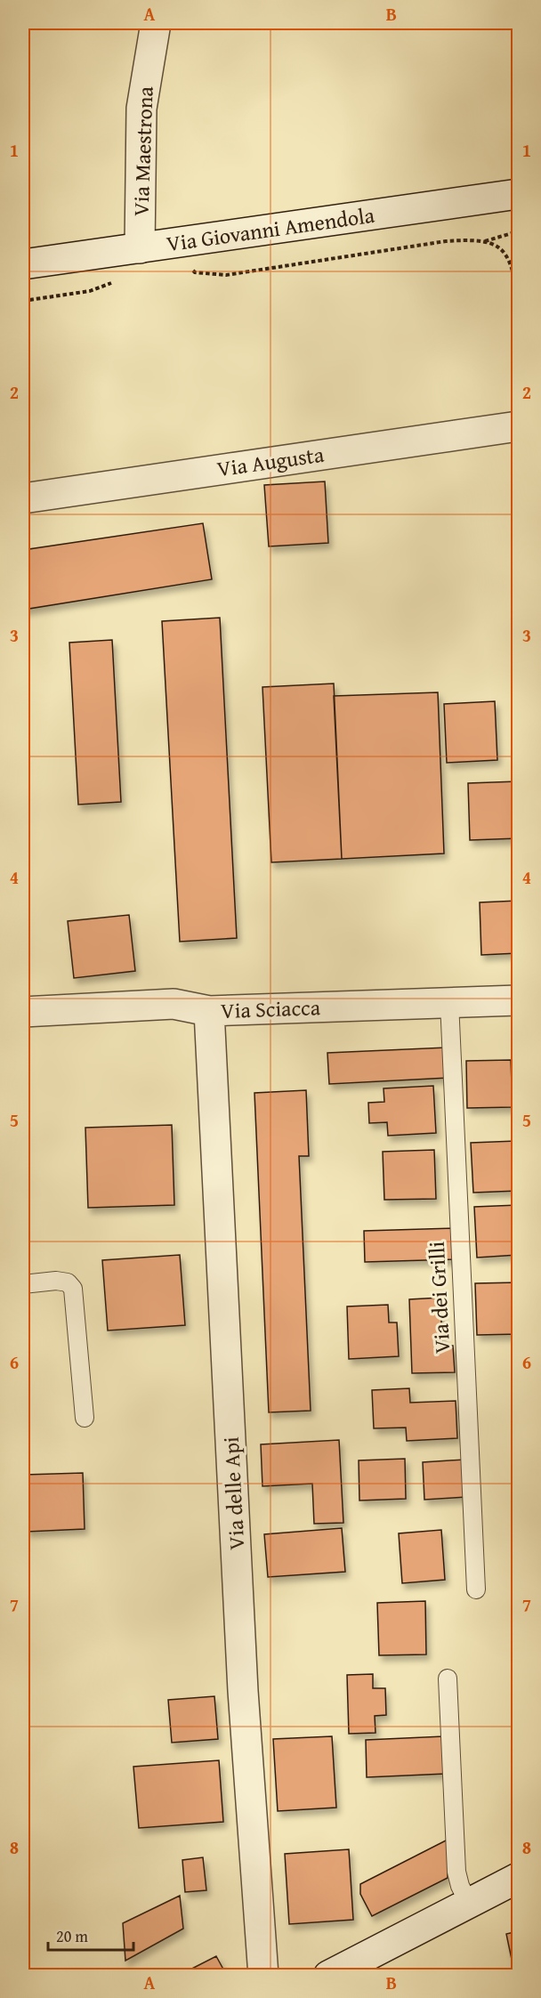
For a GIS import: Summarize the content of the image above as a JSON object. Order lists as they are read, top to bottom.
{
  "streets": {
    "street": [
      "Via Maestrona",
      "Via Giovanni Amendola",
      "Via Augusta",
      "Via Sciacca",
      "Via delle Api"
    ],
    "lane": ["Via dei Grilli"]
  },
  "crossings": [
    ["Via Maestrona", "Via Giovanni Amendola"],
    ["Via Sciacca", "Via dei Grilli"],
    ["Via Sciacca", "Via delle Api"]
  ],
  "scale_bar": "20 m",
  "grid": {
    "columns": ["A", "B"],
    "rows": [
      "1",
      "2",
      "3",
      "4",
      "5",
      "6",
      "7",
      "8"
    ]
  }
}
